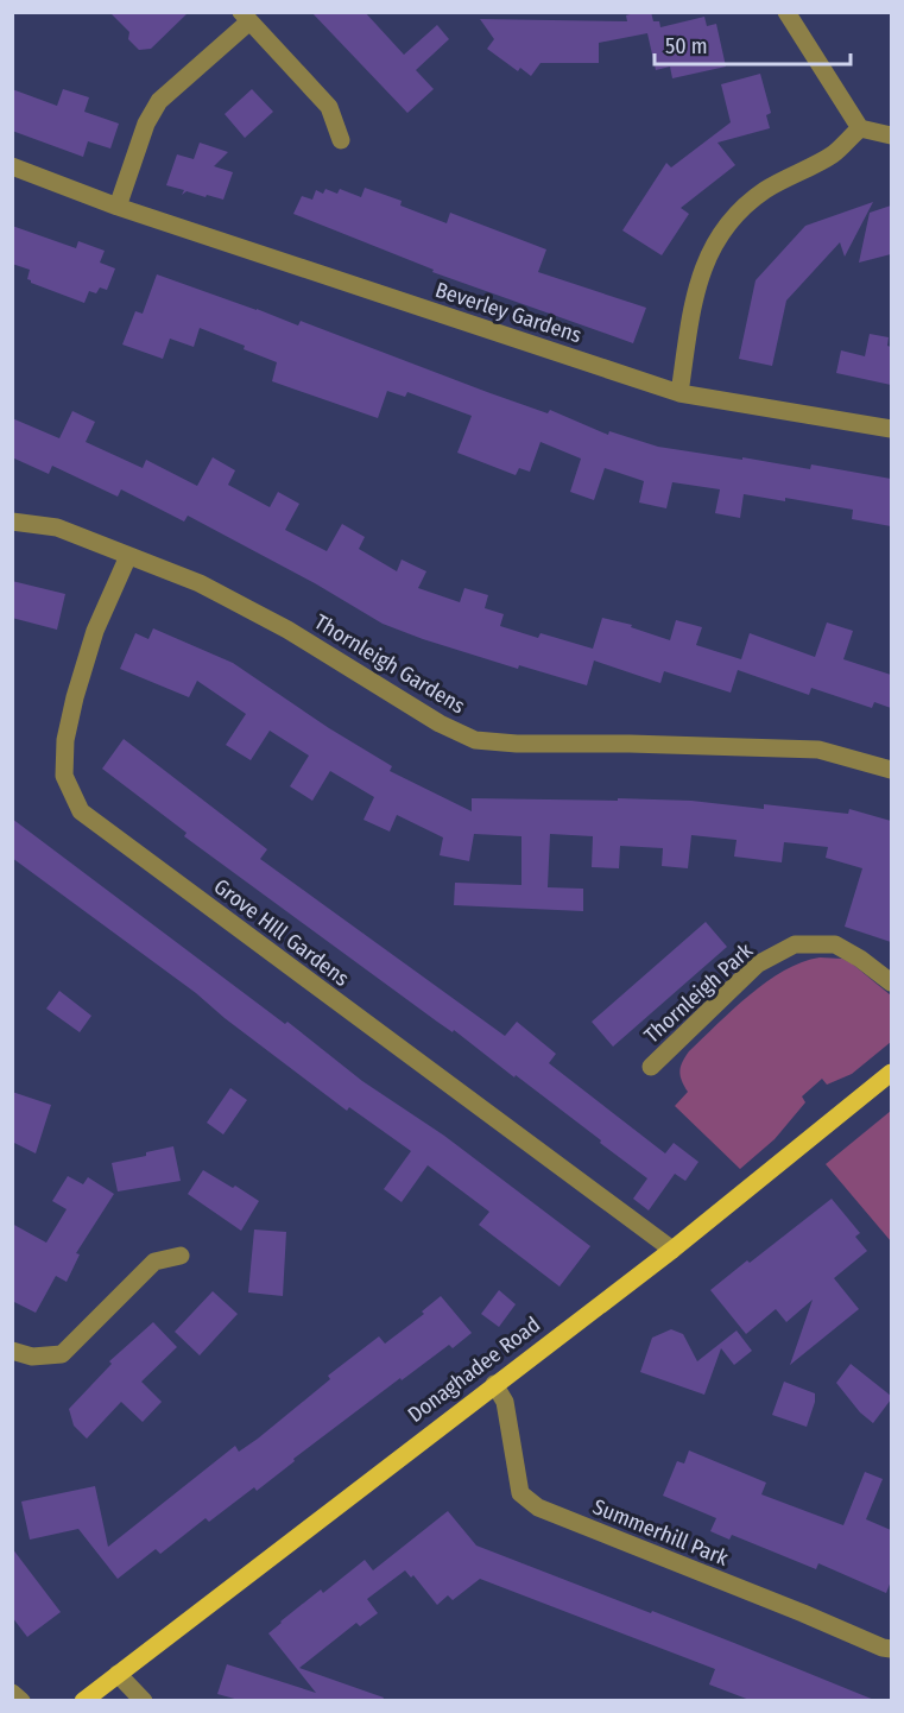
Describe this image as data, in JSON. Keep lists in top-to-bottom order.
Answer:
{
  "streets": {
    "main road": ["Donaghadee Road"],
    "street": [
      "Beverley Gardens",
      "Thornleigh Gardens",
      "Grove HIll Gardens",
      "Thornleigh Park",
      "Summerhill Park"
    ]
  },
  "crossings": [
    ["Thornleigh Gardens", "Grove HIll Gardens"],
    ["Grove HIll Gardens", "Donaghadee Road"],
    ["Donaghadee Road", "Summerhill Park"]
  ],
  "scale_bar": "50 m"
}
